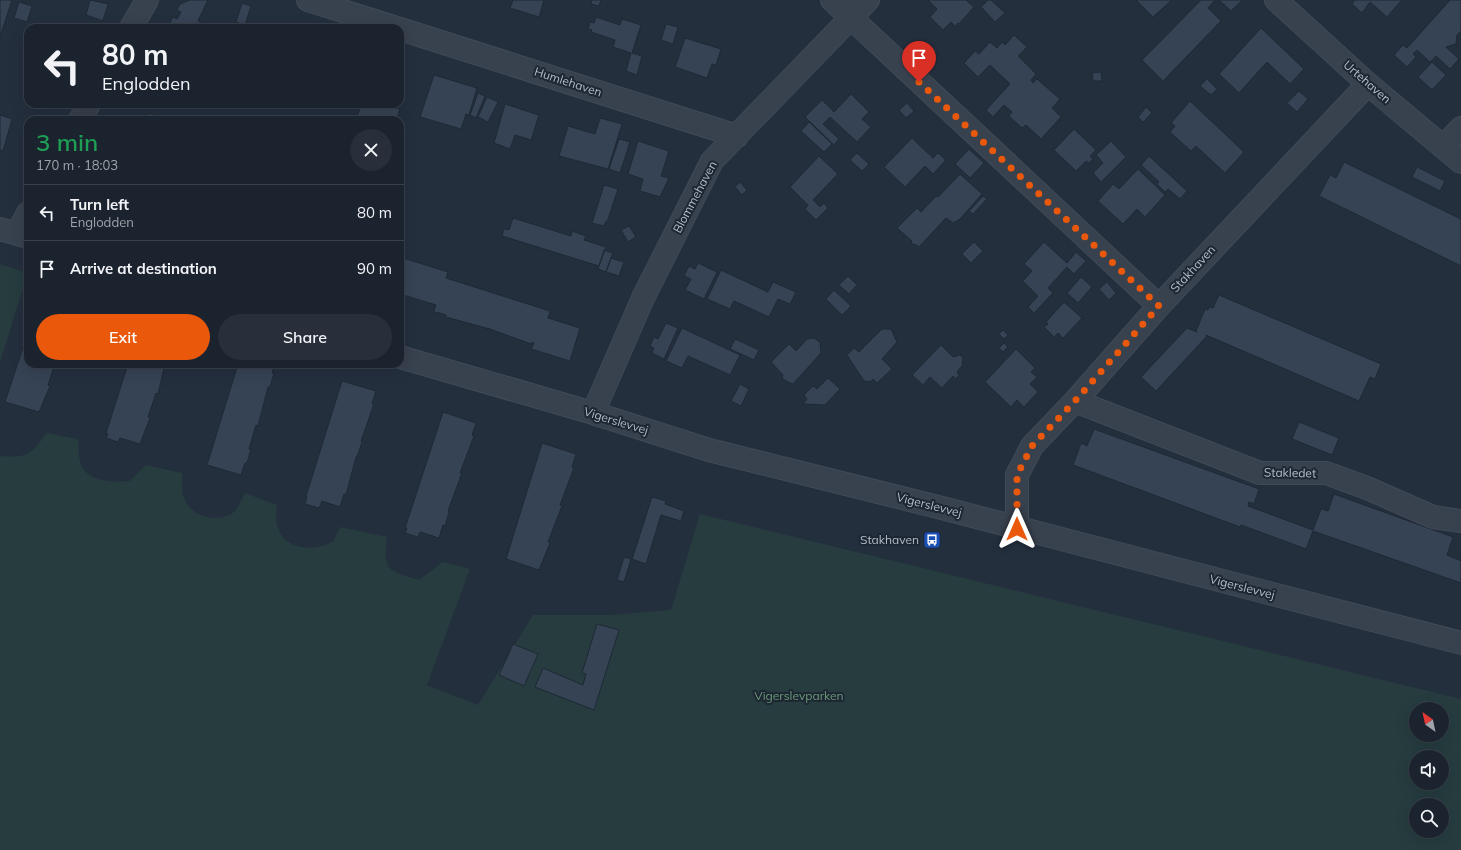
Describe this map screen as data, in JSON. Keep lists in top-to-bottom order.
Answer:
{
  "streets": {
    "street": [
      "Humlehaven",
      "Urtehaven",
      "Blommehaven",
      "Stakhaven",
      "Vigerslevvej",
      "Stakledet"
    ]
  },
  "crossings": [
    ["Humlehaven", "Blommehaven"],
    ["Urtehaven", "Stakhaven"],
    ["Blommehaven", "Vigerslevvej"],
    ["Stakhaven", "Vigerslevvej"],
    ["Stakhaven", "Stakledet"]
  ],
  "parks": ["Vigerslevparken"],
  "places": {
    "bus stop": ["Stakhaven"]
  },
  "north": "top left",
  "page": {
    "turn": ["80 m", "Englodden"],
    "heading": ["3 min", "170 m · 18:03"],
    "list": [
      {
        "name": "Turn left",
        "note": "Englodden",
        "value": "80 m"
      },
      {
        "name": "Arrive at destination",
        "value": "90 m"
      }
    ],
    "buttons": ["Exit", "Share"]
  }
}
